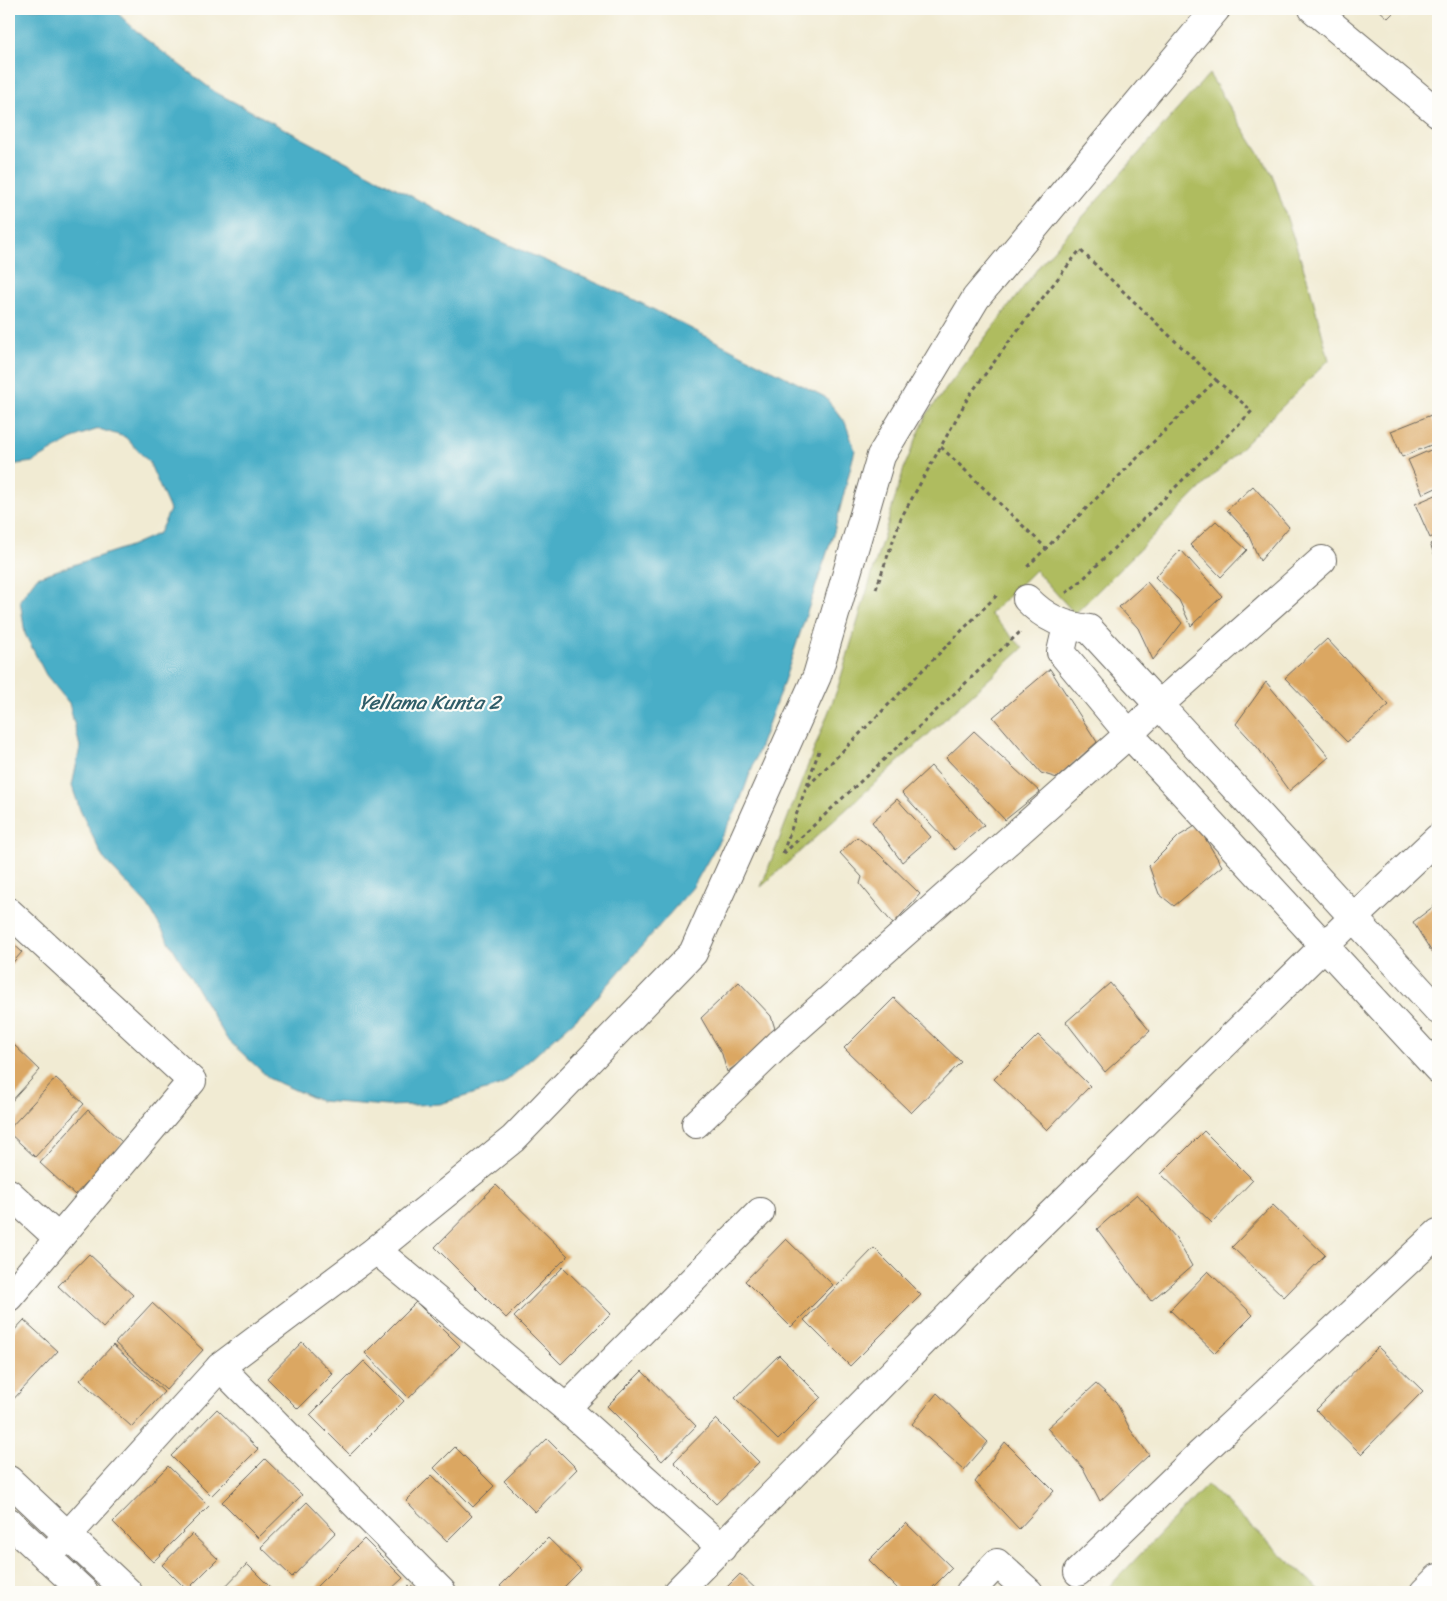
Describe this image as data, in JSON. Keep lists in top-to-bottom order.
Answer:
{
  "water": ["Yellama Kunta 2"]
}
